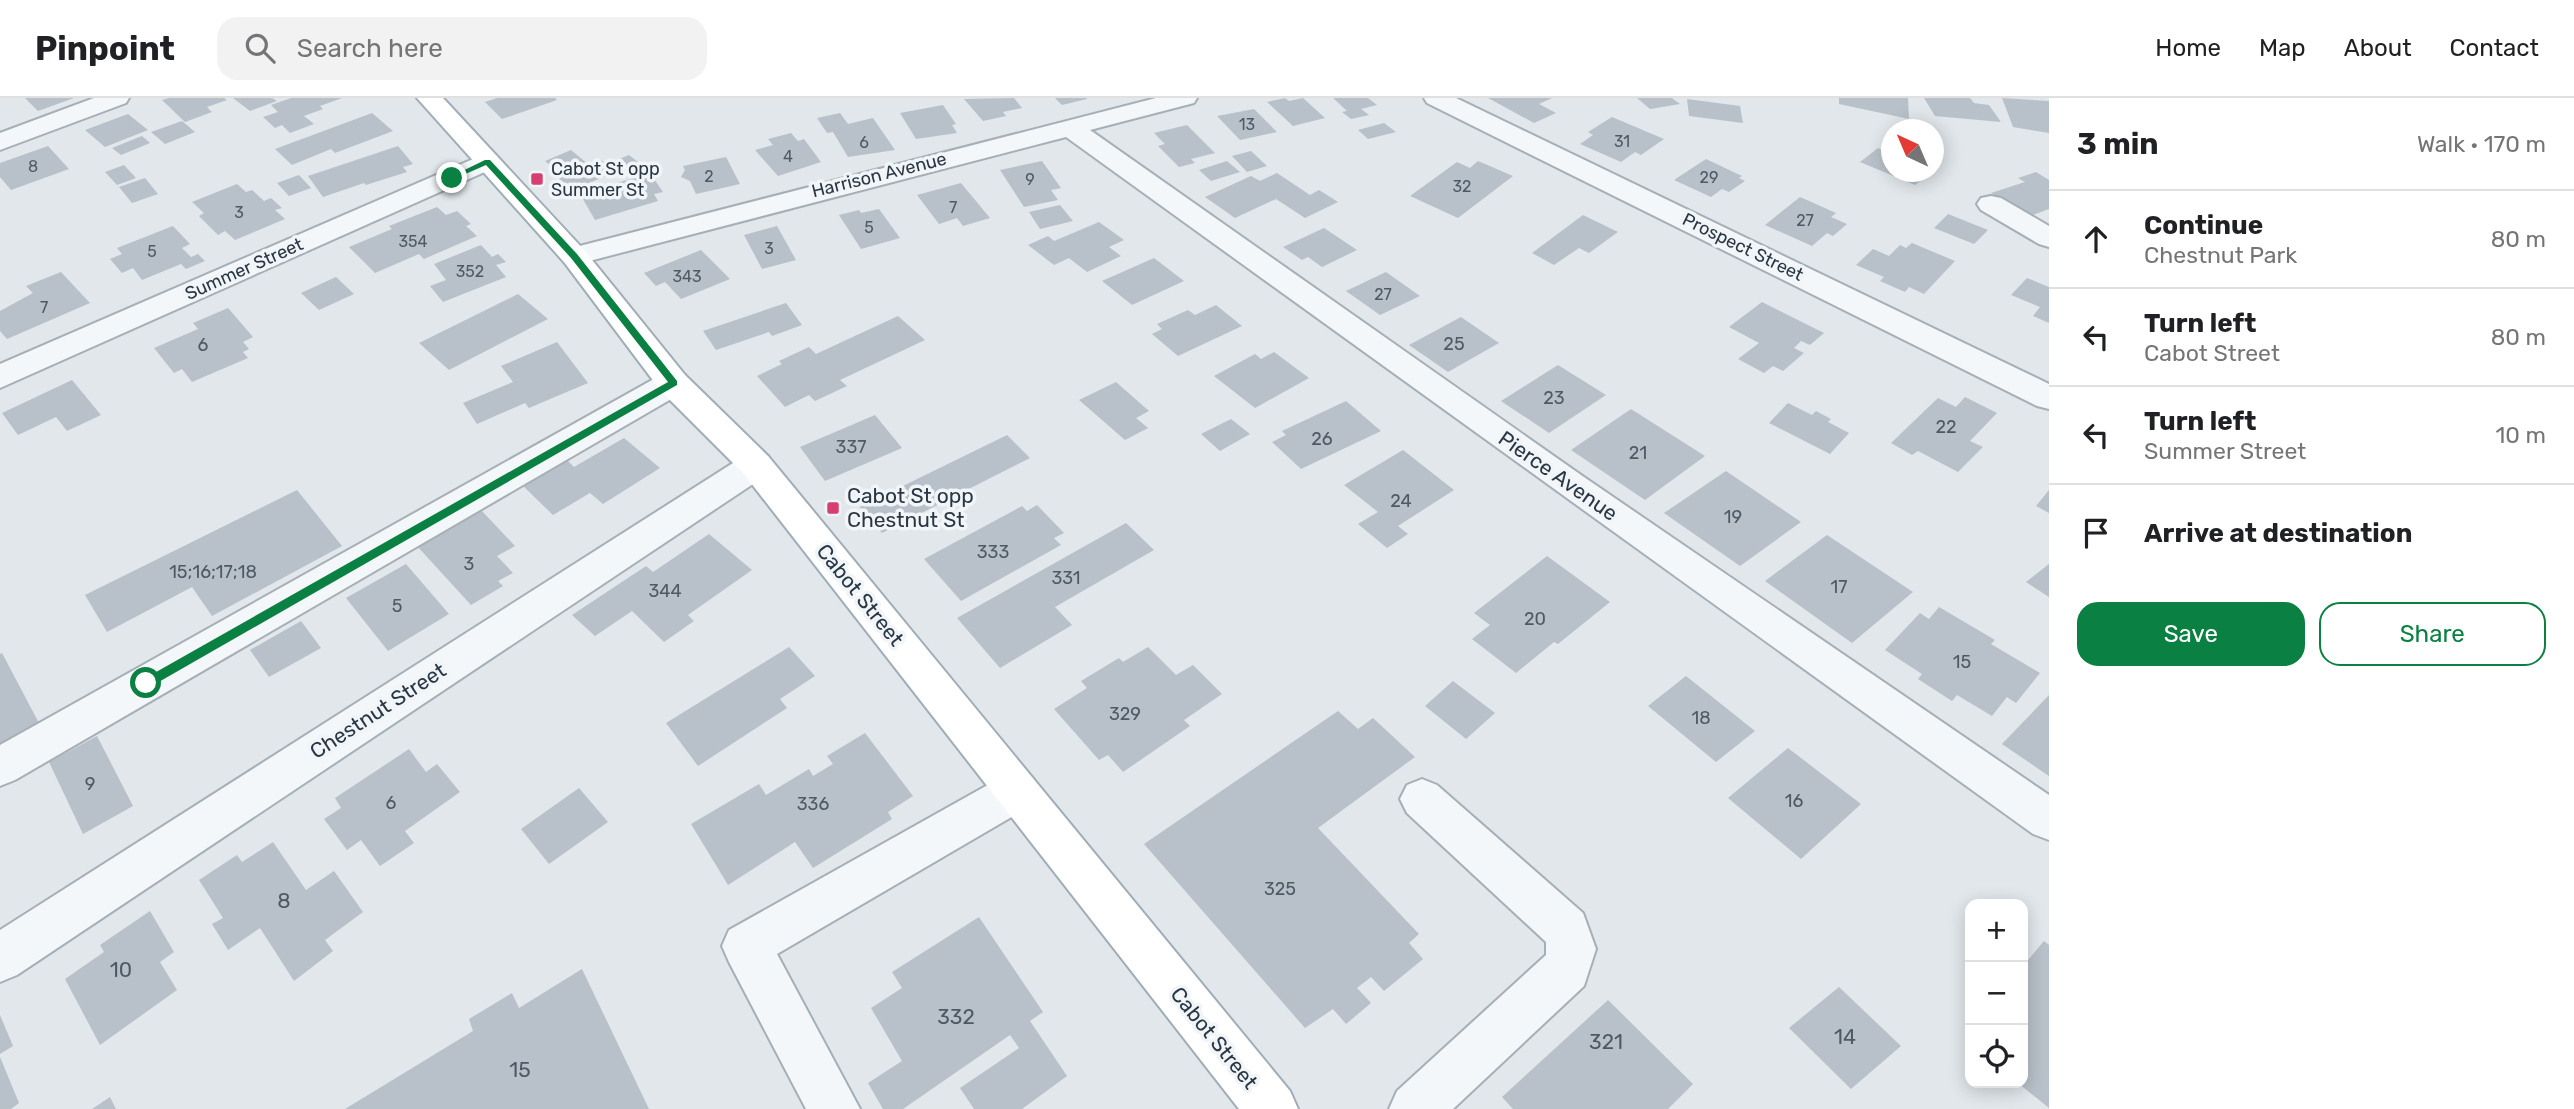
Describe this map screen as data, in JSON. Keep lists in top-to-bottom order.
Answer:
{
  "streets": {
    "main road": ["Cabot Street"],
    "street": [
      "Harrison Avenue",
      "Prospect Street",
      "Summer Street",
      "Pierce Avenue",
      "Chestnut Street"
    ]
  },
  "crossings": [
    ["Harrison Avenue", "Pierce Avenue"],
    ["Harrison Avenue", "Cabot Street"],
    ["Summer Street", "Cabot Street"],
    ["Cabot Street", "Chestnut Street"]
  ],
  "places": {
    "transit": ["Cabot St opp Summer St", "Cabot St opp Chestnut St"]
  },
  "house_numbers": [
    "13",
    "31",
    "6",
    "4",
    "8",
    "2",
    "29",
    "9",
    "32",
    "7",
    "3",
    "27",
    "5",
    "354",
    "3",
    "5",
    "352",
    "343",
    "27",
    "7",
    "25",
    "6",
    "23",
    "22",
    "26",
    "337",
    "21",
    "24",
    "19",
    "333",
    "3",
    "15;16;17;18",
    "331",
    "17",
    "344",
    "5",
    "20",
    "15",
    "329",
    "18",
    "9",
    "16",
    "6",
    "336",
    "325",
    "8",
    "10",
    "332",
    "14",
    "321",
    "15"
  ],
  "north": "top left",
  "page": {
    "header": "Pinpoint",
    "search": "Search here",
    "nav": [
      "Home",
      "Map",
      "About",
      "Contact"
    ],
    "heading": ["3 min", "Walk · 170 m"],
    "list": [
      ["Continue", "Chestnut Park", "80 m"],
      ["Turn left", "Cabot Street", "80 m"],
      ["Turn left", "Summer Street", "10 m"],
      "Arrive at destination"
    ],
    "buttons": ["Save", "Share"],
    "map_buttons": ["+", "−"]
  }
}
